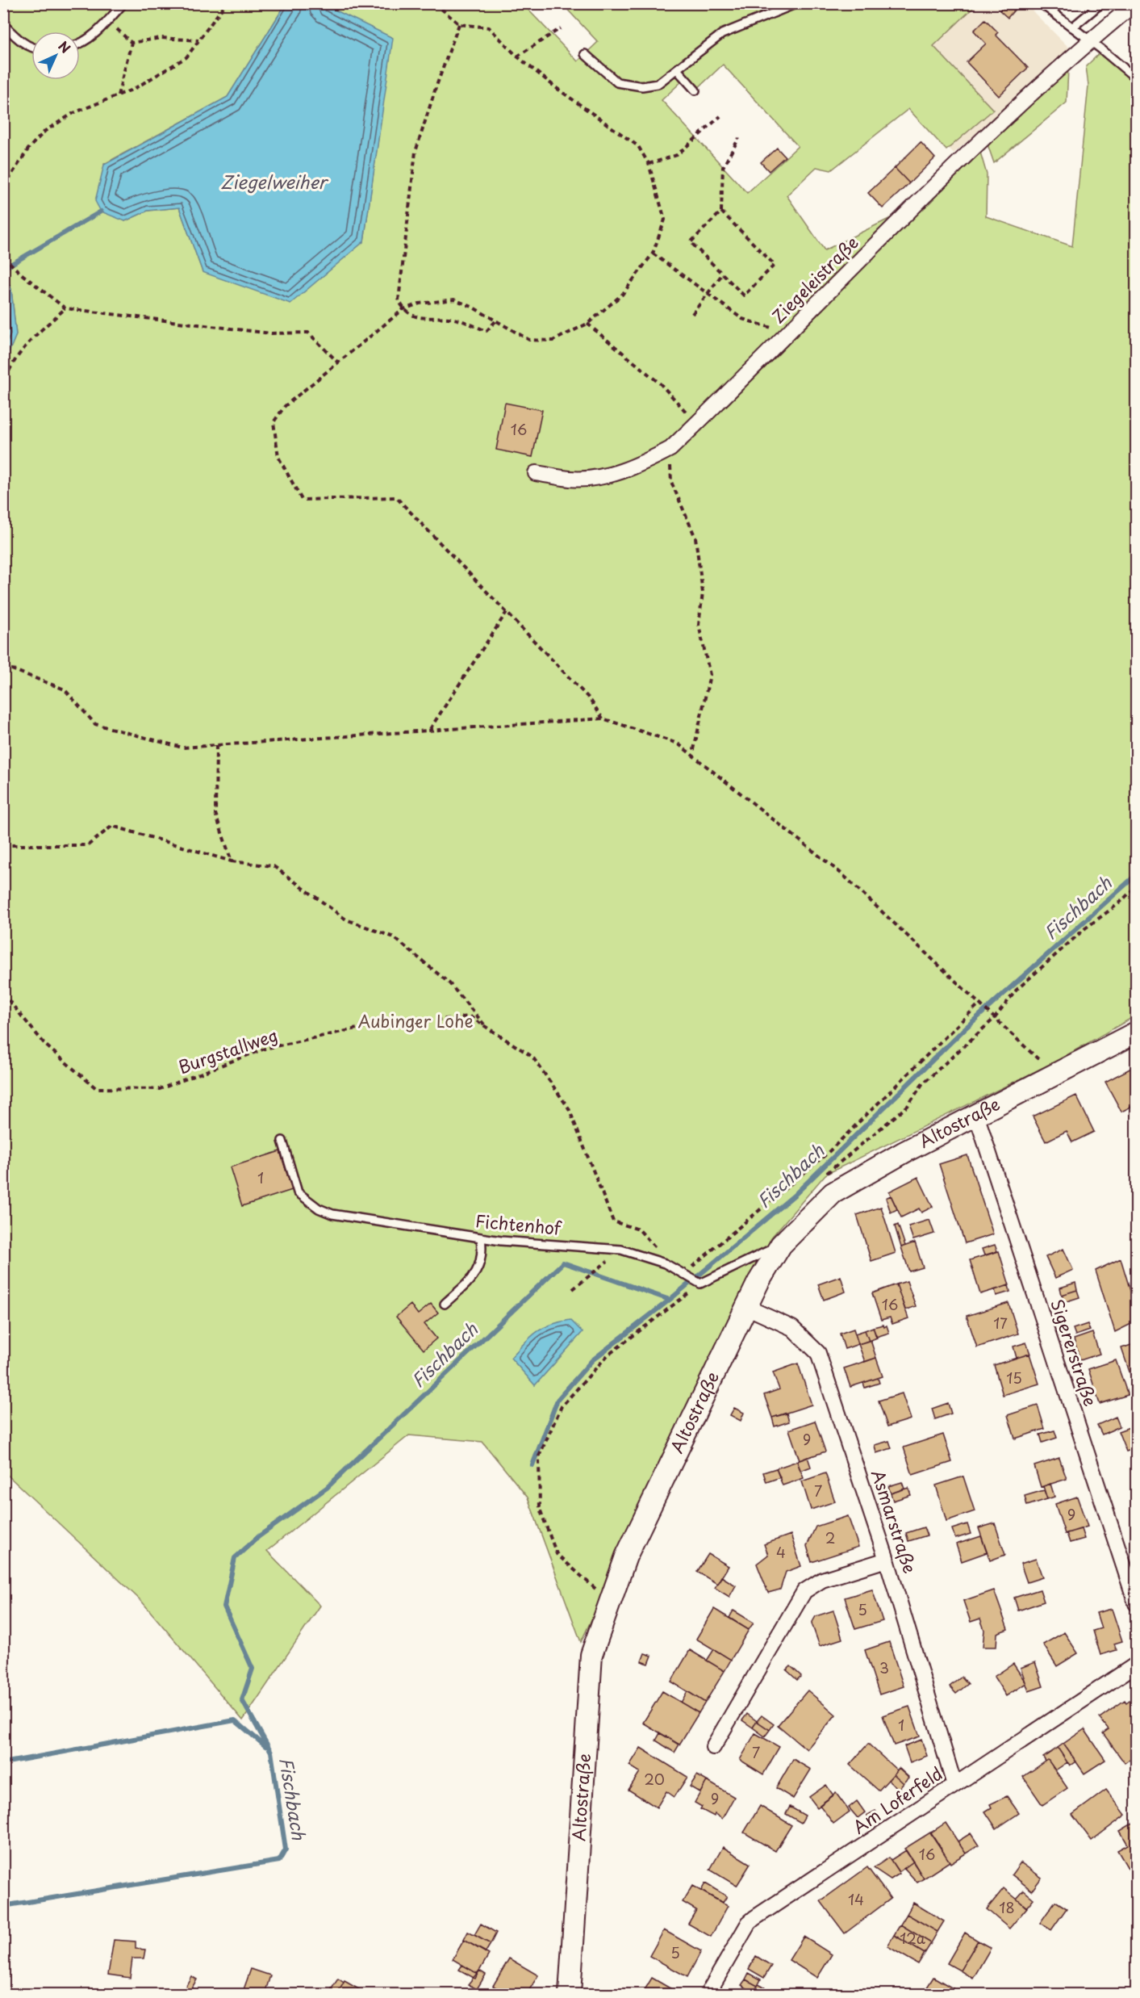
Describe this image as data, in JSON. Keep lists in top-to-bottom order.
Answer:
{
  "streets": {
    "main road": ["Altostraße"],
    "street": [
      "Ziegeleistraße",
      "Sigererstraße",
      "Asmarstraße",
      "Am Loferfeld"
    ],
    "lane": ["Fichtenhof"],
    "path": ["Burgstallweg"]
  },
  "crossings": [
    ["Altostraße", "Sigererstraße"],
    ["Altostraße", "Asmarstraße"],
    ["Asmarstraße", "Am Loferfeld"]
  ],
  "water": ["Ziegelweiher", "Fischbach"],
  "parks": ["Aubinger Lohe"],
  "house_numbers": [
    "16",
    "1",
    "16",
    "17",
    "15",
    "9",
    "7",
    "9",
    "2",
    "4",
    "5",
    "3",
    "1",
    "7",
    "20",
    "9",
    "16",
    "14",
    "18",
    "12a",
    "5"
  ],
  "north": "top right"
}
